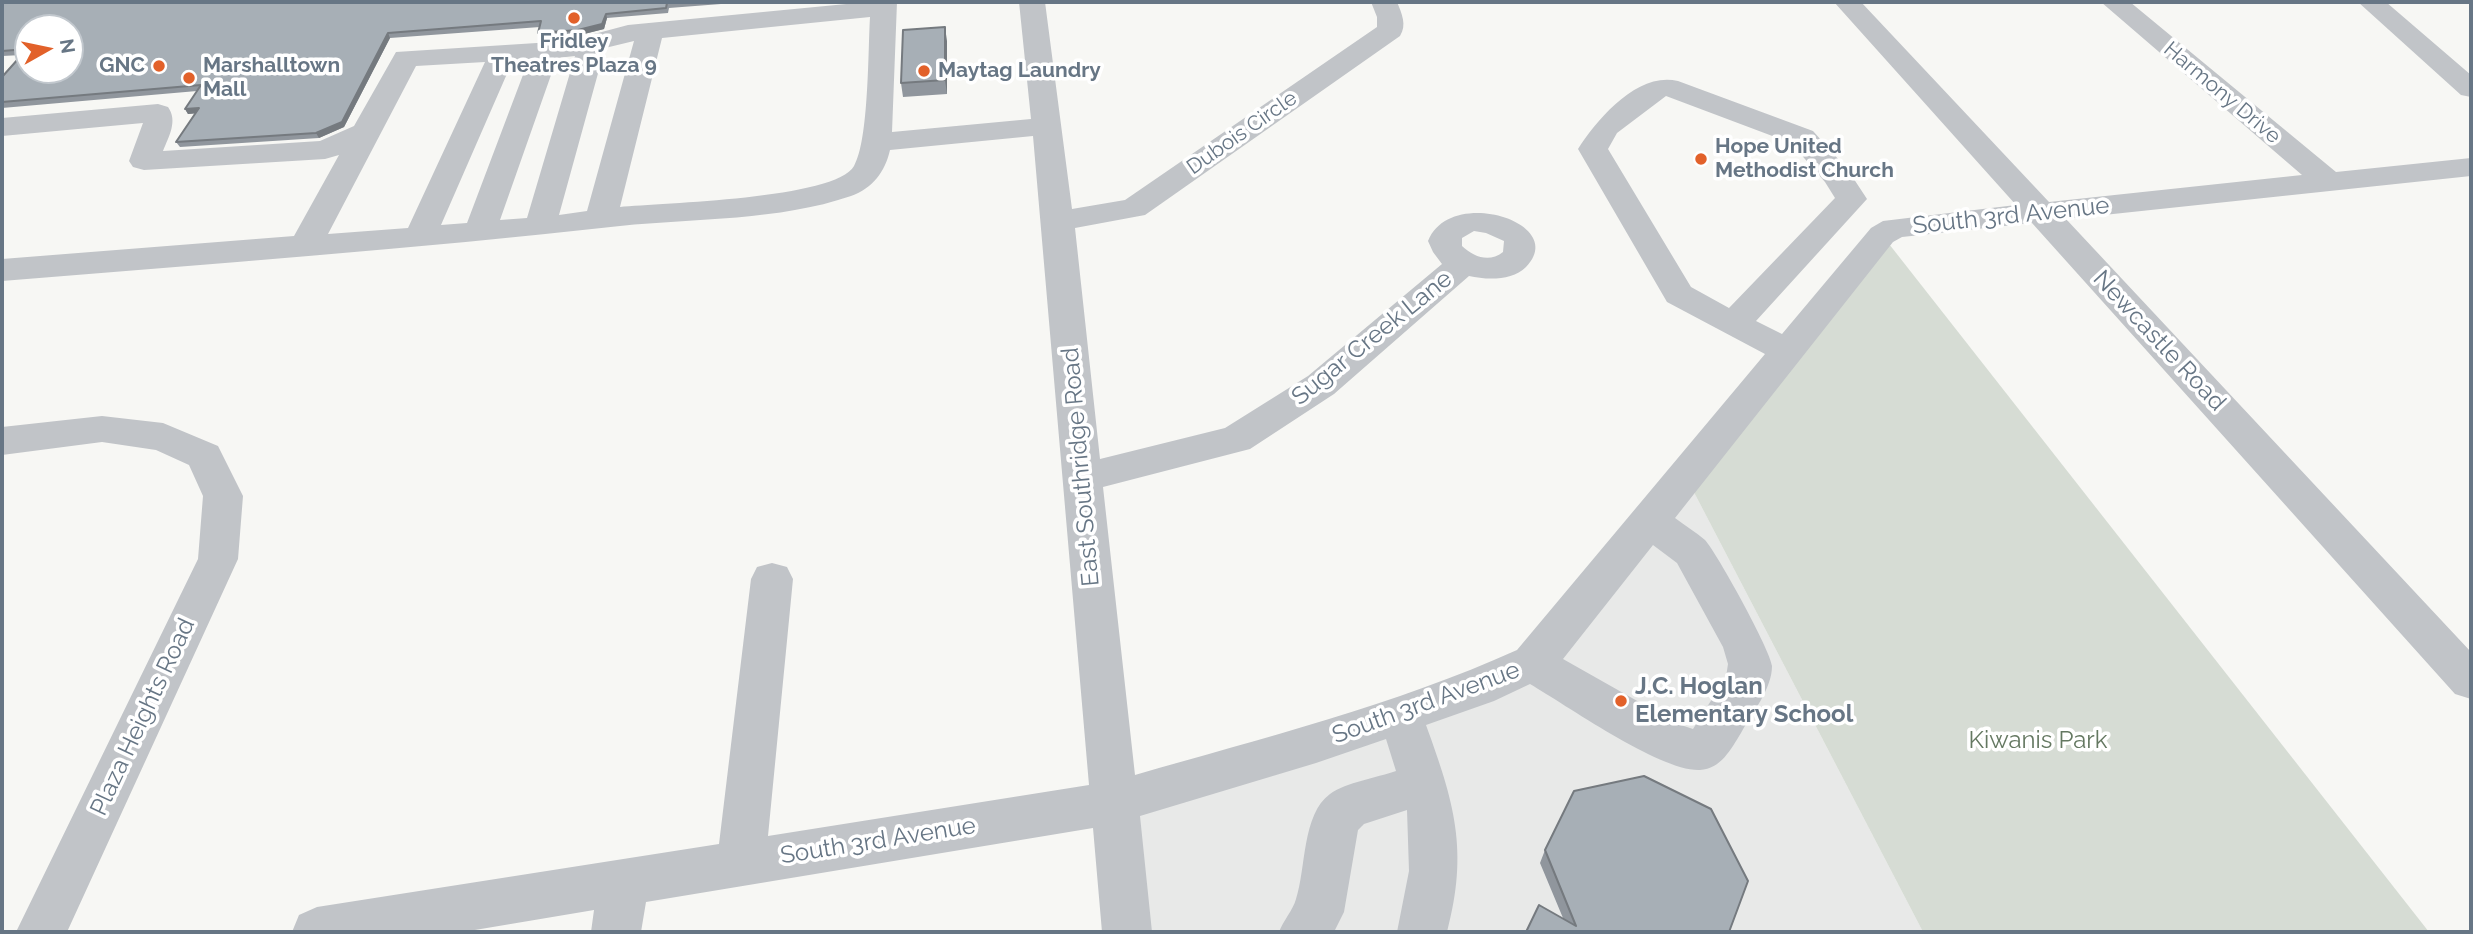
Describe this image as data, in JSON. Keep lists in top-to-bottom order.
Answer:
{
  "streets": {
    "street": [
      "Harmony Drive",
      "Dubois Circle",
      "South 3rd Avenue",
      "Sugar Creek Lane",
      "Newcastle Road",
      "East Southridge Road",
      "Plaza Heights Road"
    ]
  },
  "crossings": [
    ["Harmony Drive", "South 3rd Avenue"],
    ["Dubois Circle", "East Southridge Road"],
    ["South 3rd Avenue", "Newcastle Road"],
    ["South 3rd Avenue", "East Southridge Road"],
    ["Sugar Creek Lane", "East Southridge Road"]
  ],
  "parks": ["Kiwanis Park"],
  "places": [
    "Fridley Theatres Plaza 9",
    "GNC",
    "Maytag Laundry",
    "Marshalltown Mall",
    "Hope United Methodist Church",
    "J.C. Hoglan Elementary School"
  ],
  "north": "right"
}
